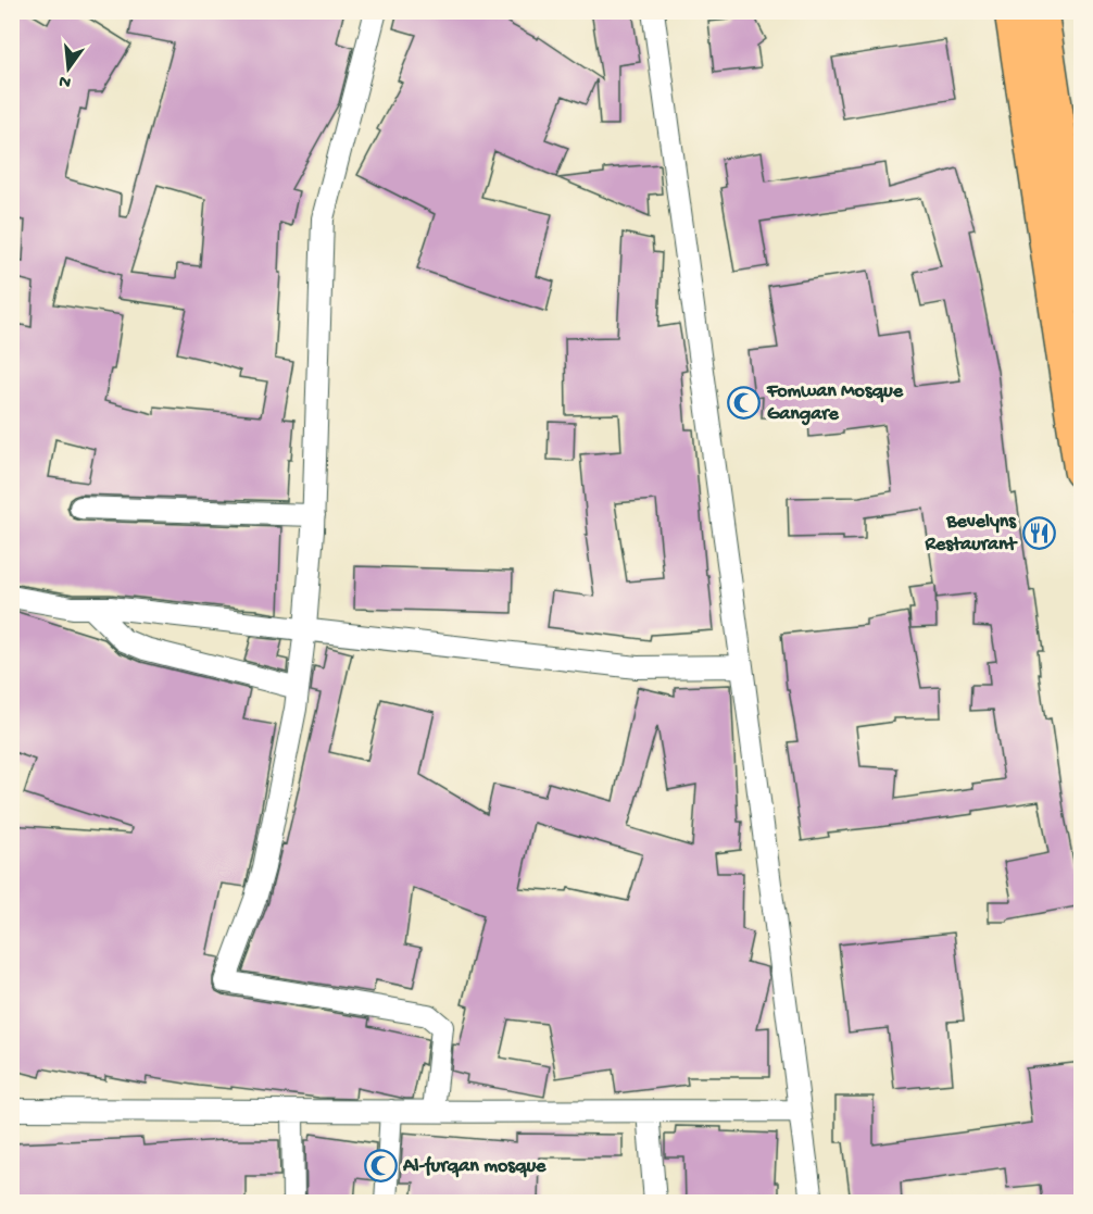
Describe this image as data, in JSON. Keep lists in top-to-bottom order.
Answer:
{
  "places": {
    "mosque": ["Fomwan Mosque Gangare", "Al-furqan mosque"],
    "restaurant": ["Bevelyns Restaurant"]
  },
  "north": "bottom"
}
